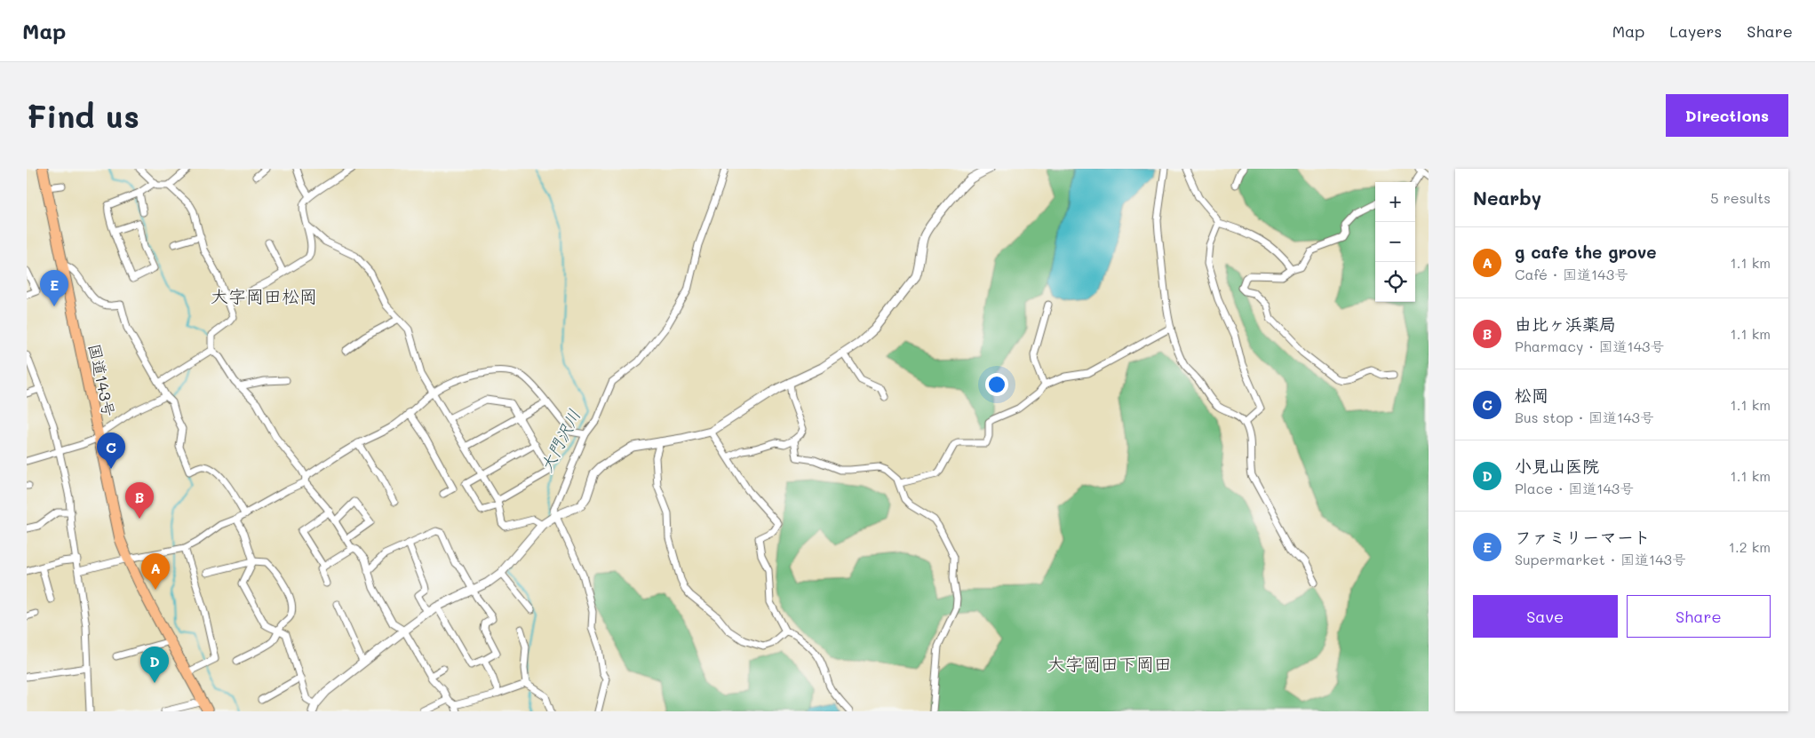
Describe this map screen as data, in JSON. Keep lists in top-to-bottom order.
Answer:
{
  "streets": {
    "highway": ["国道143号"]
  },
  "districts": ["大字岡田松岡", "大字岡田下岡田"],
  "water": ["大門沢川"],
  "page": {
    "header": "Map",
    "nav": ["Map", "Layers", "Share"],
    "buttons": [
      "Directions",
      ["Save", "Share"]
    ],
    "title": "Find us",
    "heading": ["Nearby", "5 results"],
    "map_buttons": ["+", "−"],
    "list": [
      {
        "mark": "A",
        "name": "g cafe the grove",
        "note": "Café · 国道143号",
        "value": "1.1 km"
      },
      {
        "mark": "B",
        "name": "由比ヶ浜薬局",
        "note": "Pharmacy · 国道143号",
        "value": "1.1 km"
      },
      {
        "mark": "C",
        "name": "松岡",
        "note": "Bus stop · 国道143号",
        "value": "1.1 km"
      },
      {
        "mark": "D",
        "name": "小見山医院",
        "note": "Place · 国道143号",
        "value": "1.1 km"
      },
      {
        "mark": "E",
        "name": "ファミリーマート",
        "note": "Supermarket · 国道143号",
        "value": "1.2 km"
      }
    ],
    "pins": [
      "E",
      "C",
      "B",
      "A",
      "D"
    ]
  }
}
